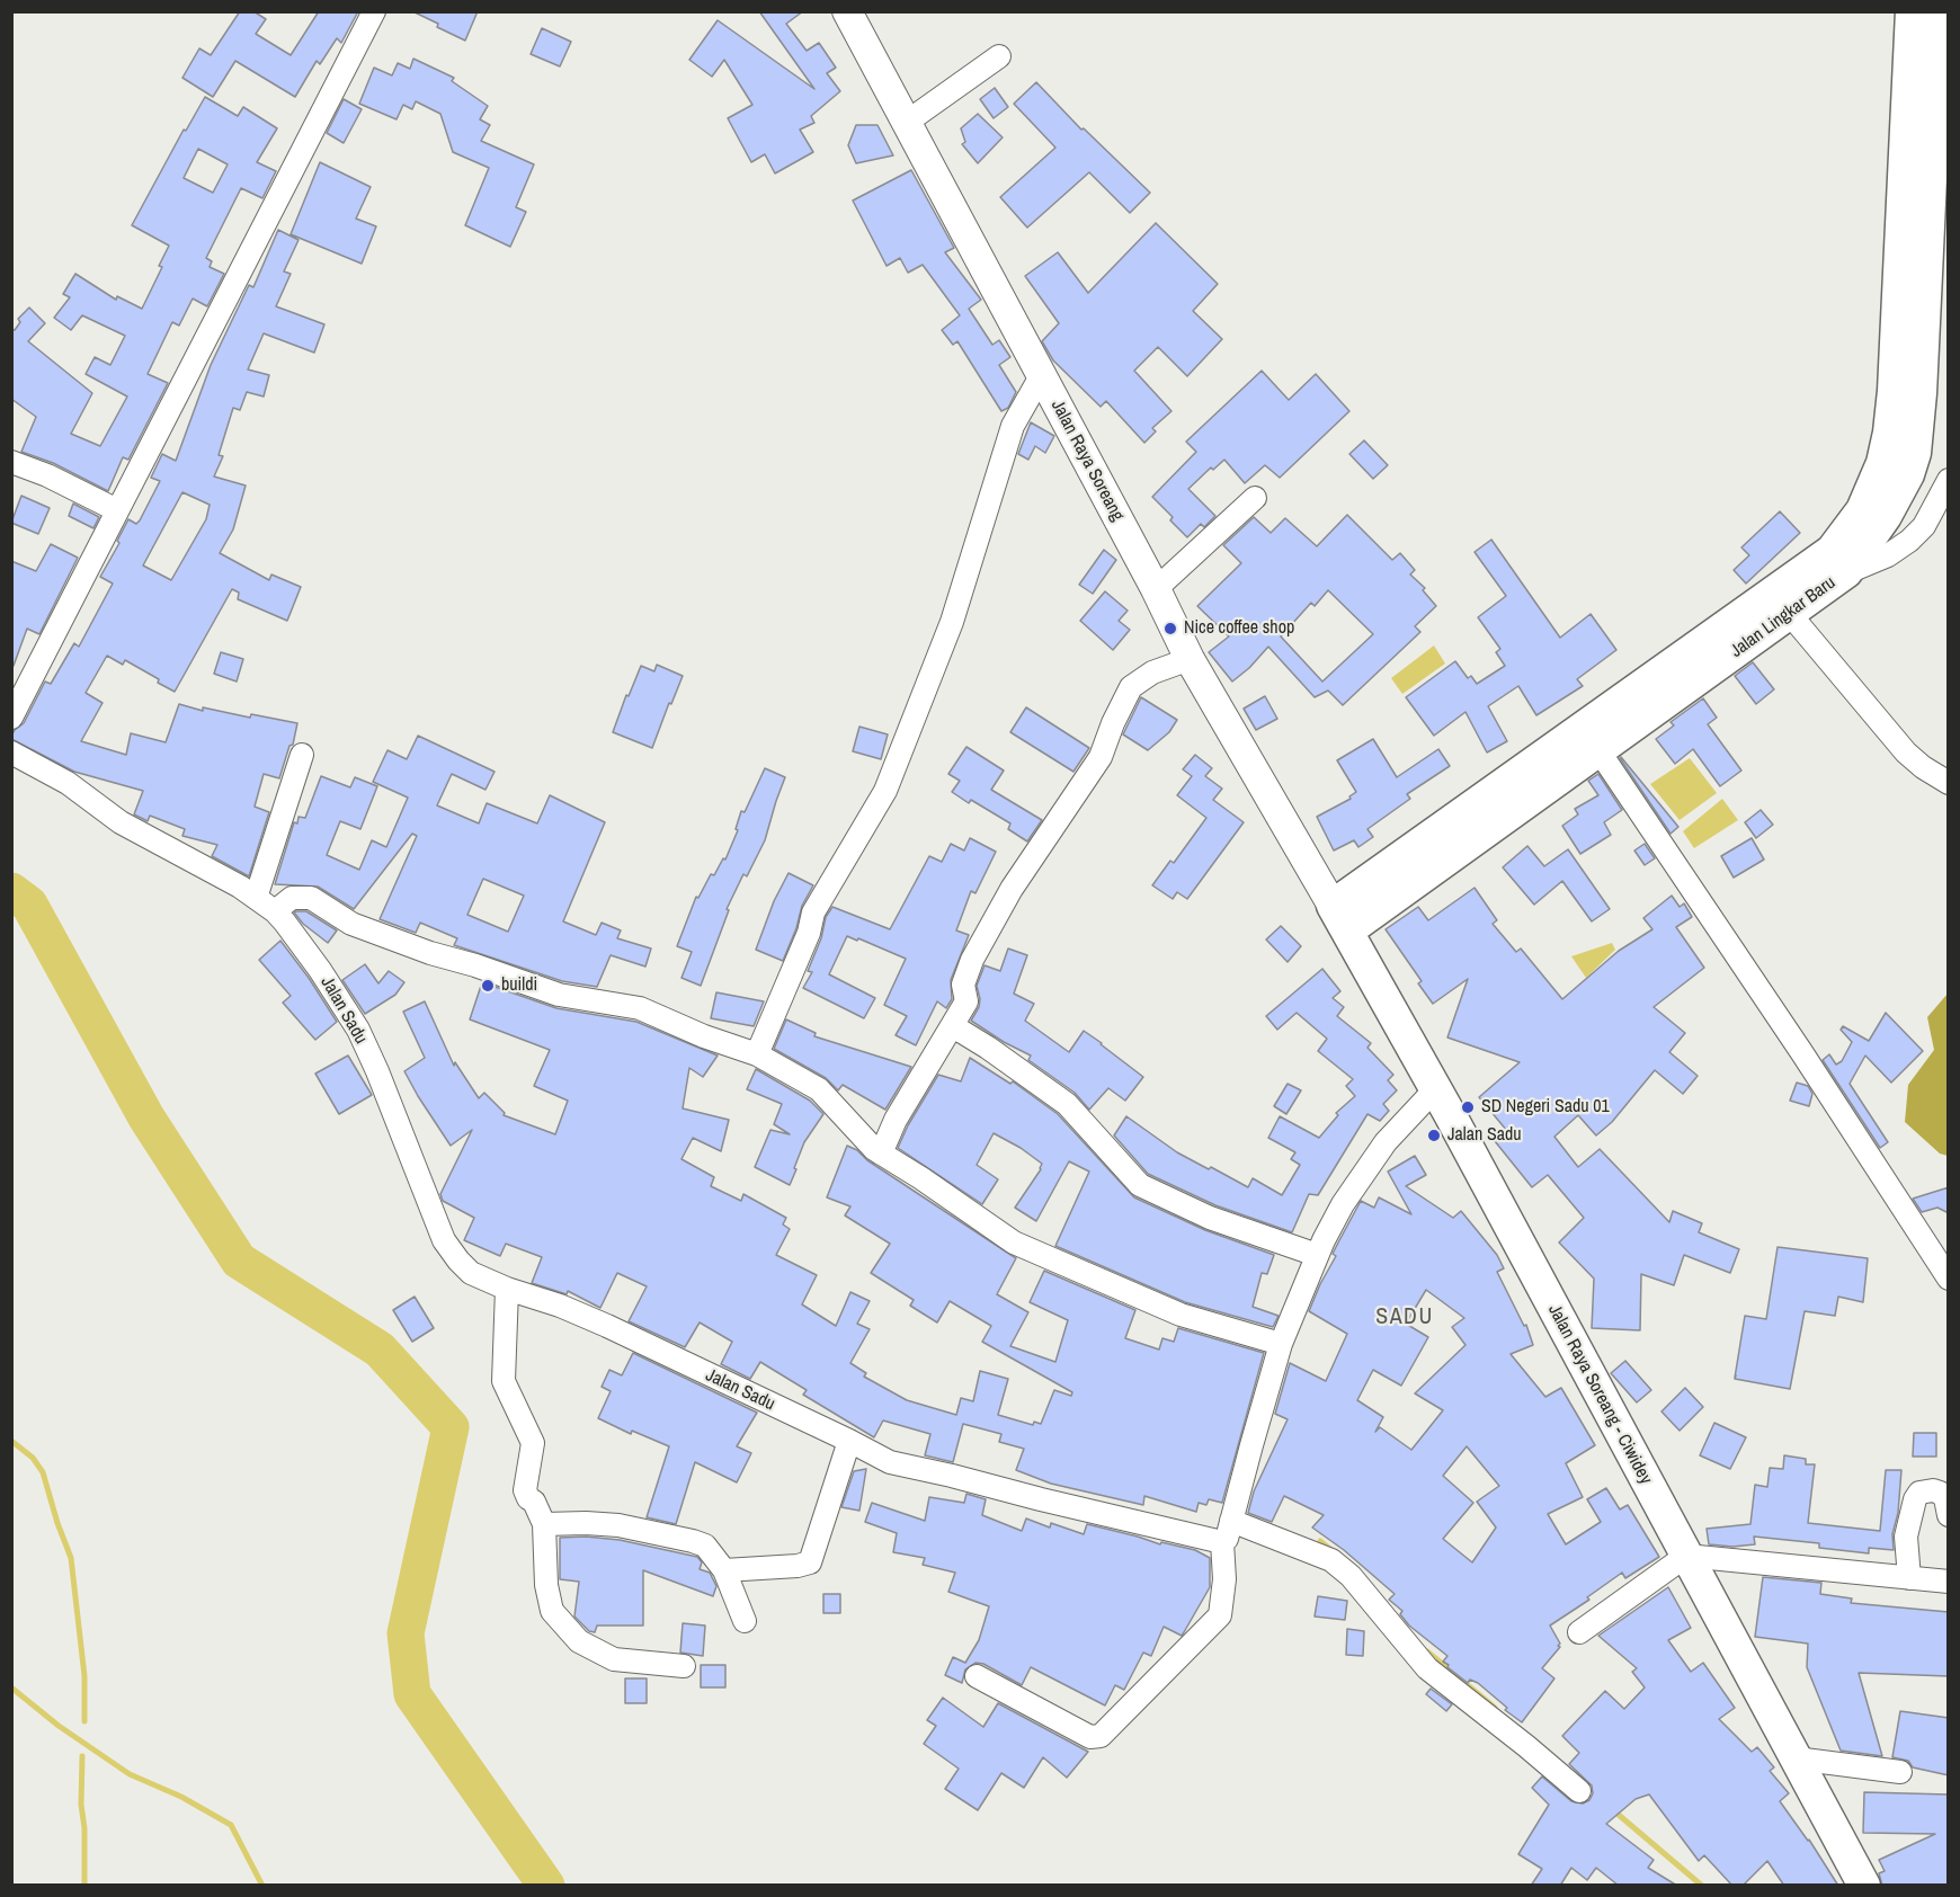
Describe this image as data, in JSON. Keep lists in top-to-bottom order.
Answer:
{
  "streets": {
    "highway": ["Jalan Lingkar Baru", "Jalan Raya Soreang - Ciwidey"],
    "main road": ["Jalan Raya Soreang"],
    "street": ["Jalan Sadu"]
  },
  "crossings": [
    ["Jalan Raya Soreang", "Jalan Lingkar Baru"],
    ["Jalan Raya Soreang", "Jalan Raya Soreang - Ciwidey"],
    ["Jalan Lingkar Baru", "Jalan Raya Soreang - Ciwidey"]
  ],
  "districts": ["SADU"],
  "places": [
    "Nice coffee shop",
    "buildi",
    "SD Negeri Sadu 01",
    "Jalan Sadu"
  ]
}
